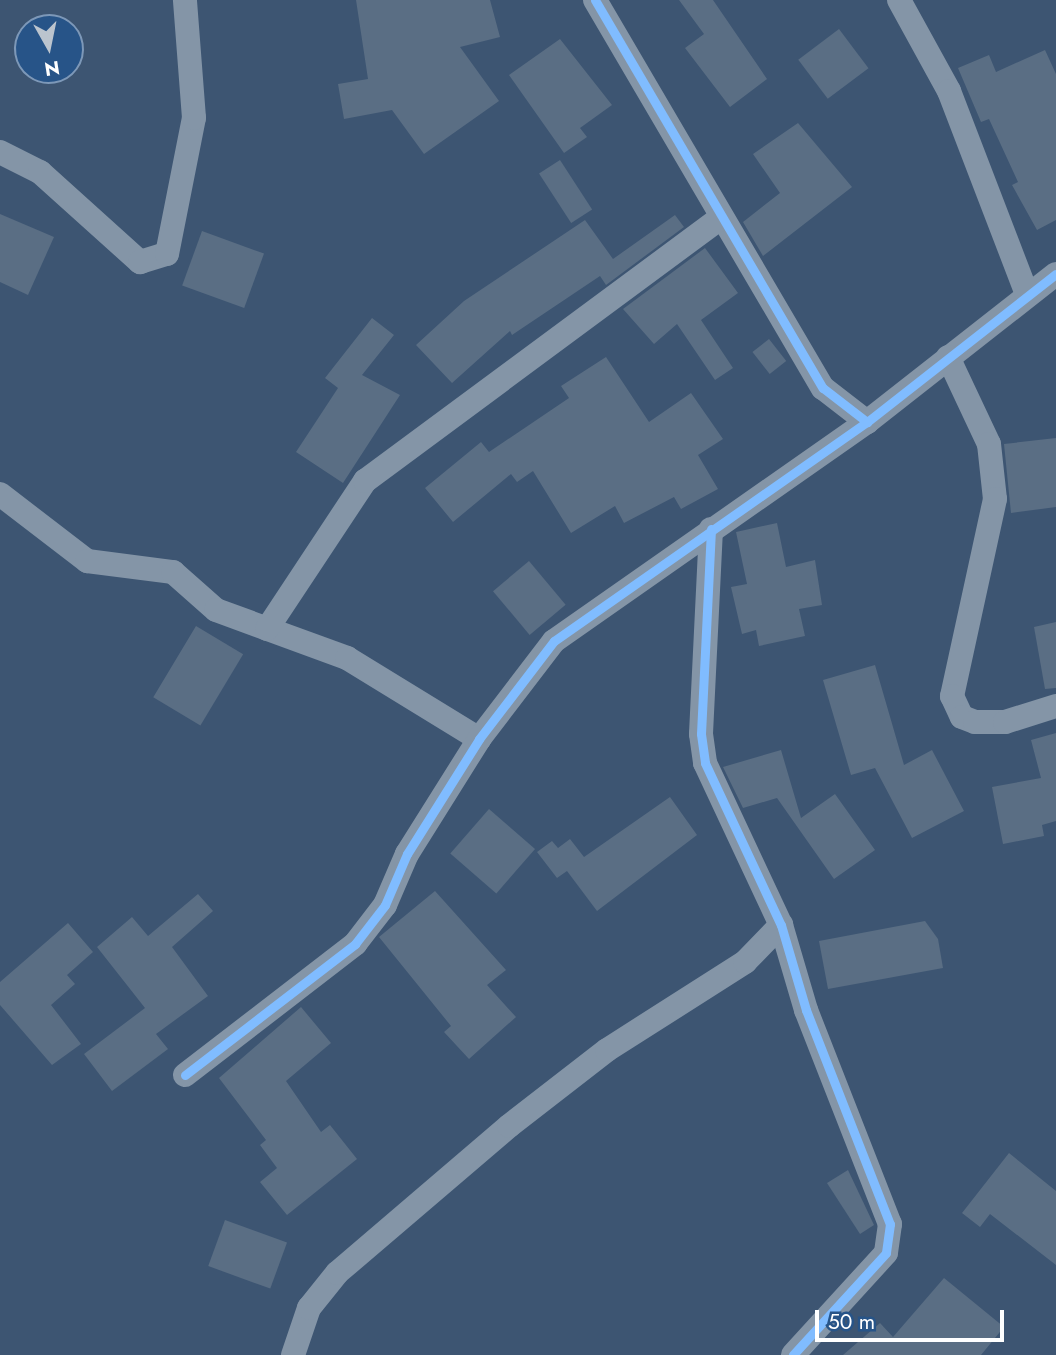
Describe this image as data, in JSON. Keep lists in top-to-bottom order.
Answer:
{
  "scale_bar": "50 m",
  "north": "bottom"
}
